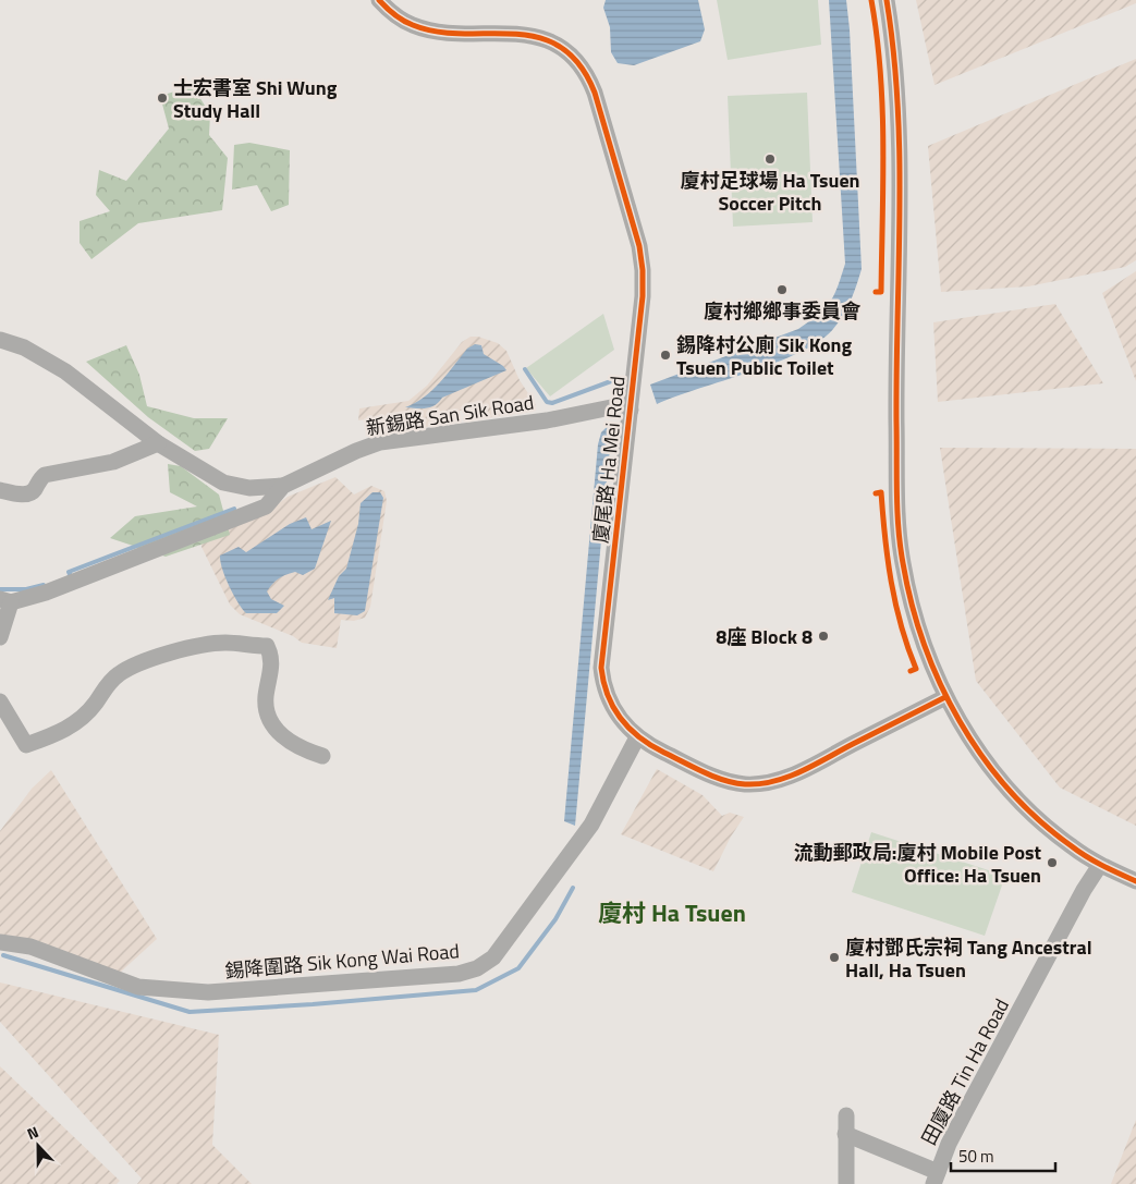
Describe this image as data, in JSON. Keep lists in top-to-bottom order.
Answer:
{
  "streets": {
    "street": [
      "新錫路 San Sik Road",
      "廈尾路 Ha Mei Road",
      "錫降圍路 Sik Kong Wai Road",
      "田廈路 Tin Ha Road"
    ]
  },
  "crossings": [
    ["新錫路 San Sik Road", "廈尾路 Ha Mei Road"],
    ["廈尾路 Ha Mei Road", "錫降圍路 Sik Kong Wai Road"]
  ],
  "districts": ["廈村 Ha Tsuen"],
  "places": [
    "士宏書室 Shi Wung Study Hall",
    "廈村足球場 Ha Tsuen Soccer Pitch",
    "廈村鄉鄉事委員會",
    "錫降村公廁 Sik Kong Tsuen Public Toilet",
    "8座 Block 8",
    "流動郵政局:廈村 Mobile Post Office: Ha Tsuen",
    "廈村鄧氏宗祠 Tang Ancestral Hall, Ha Tsuen"
  ],
  "scale_bar": "50 m",
  "north": "top"
}
